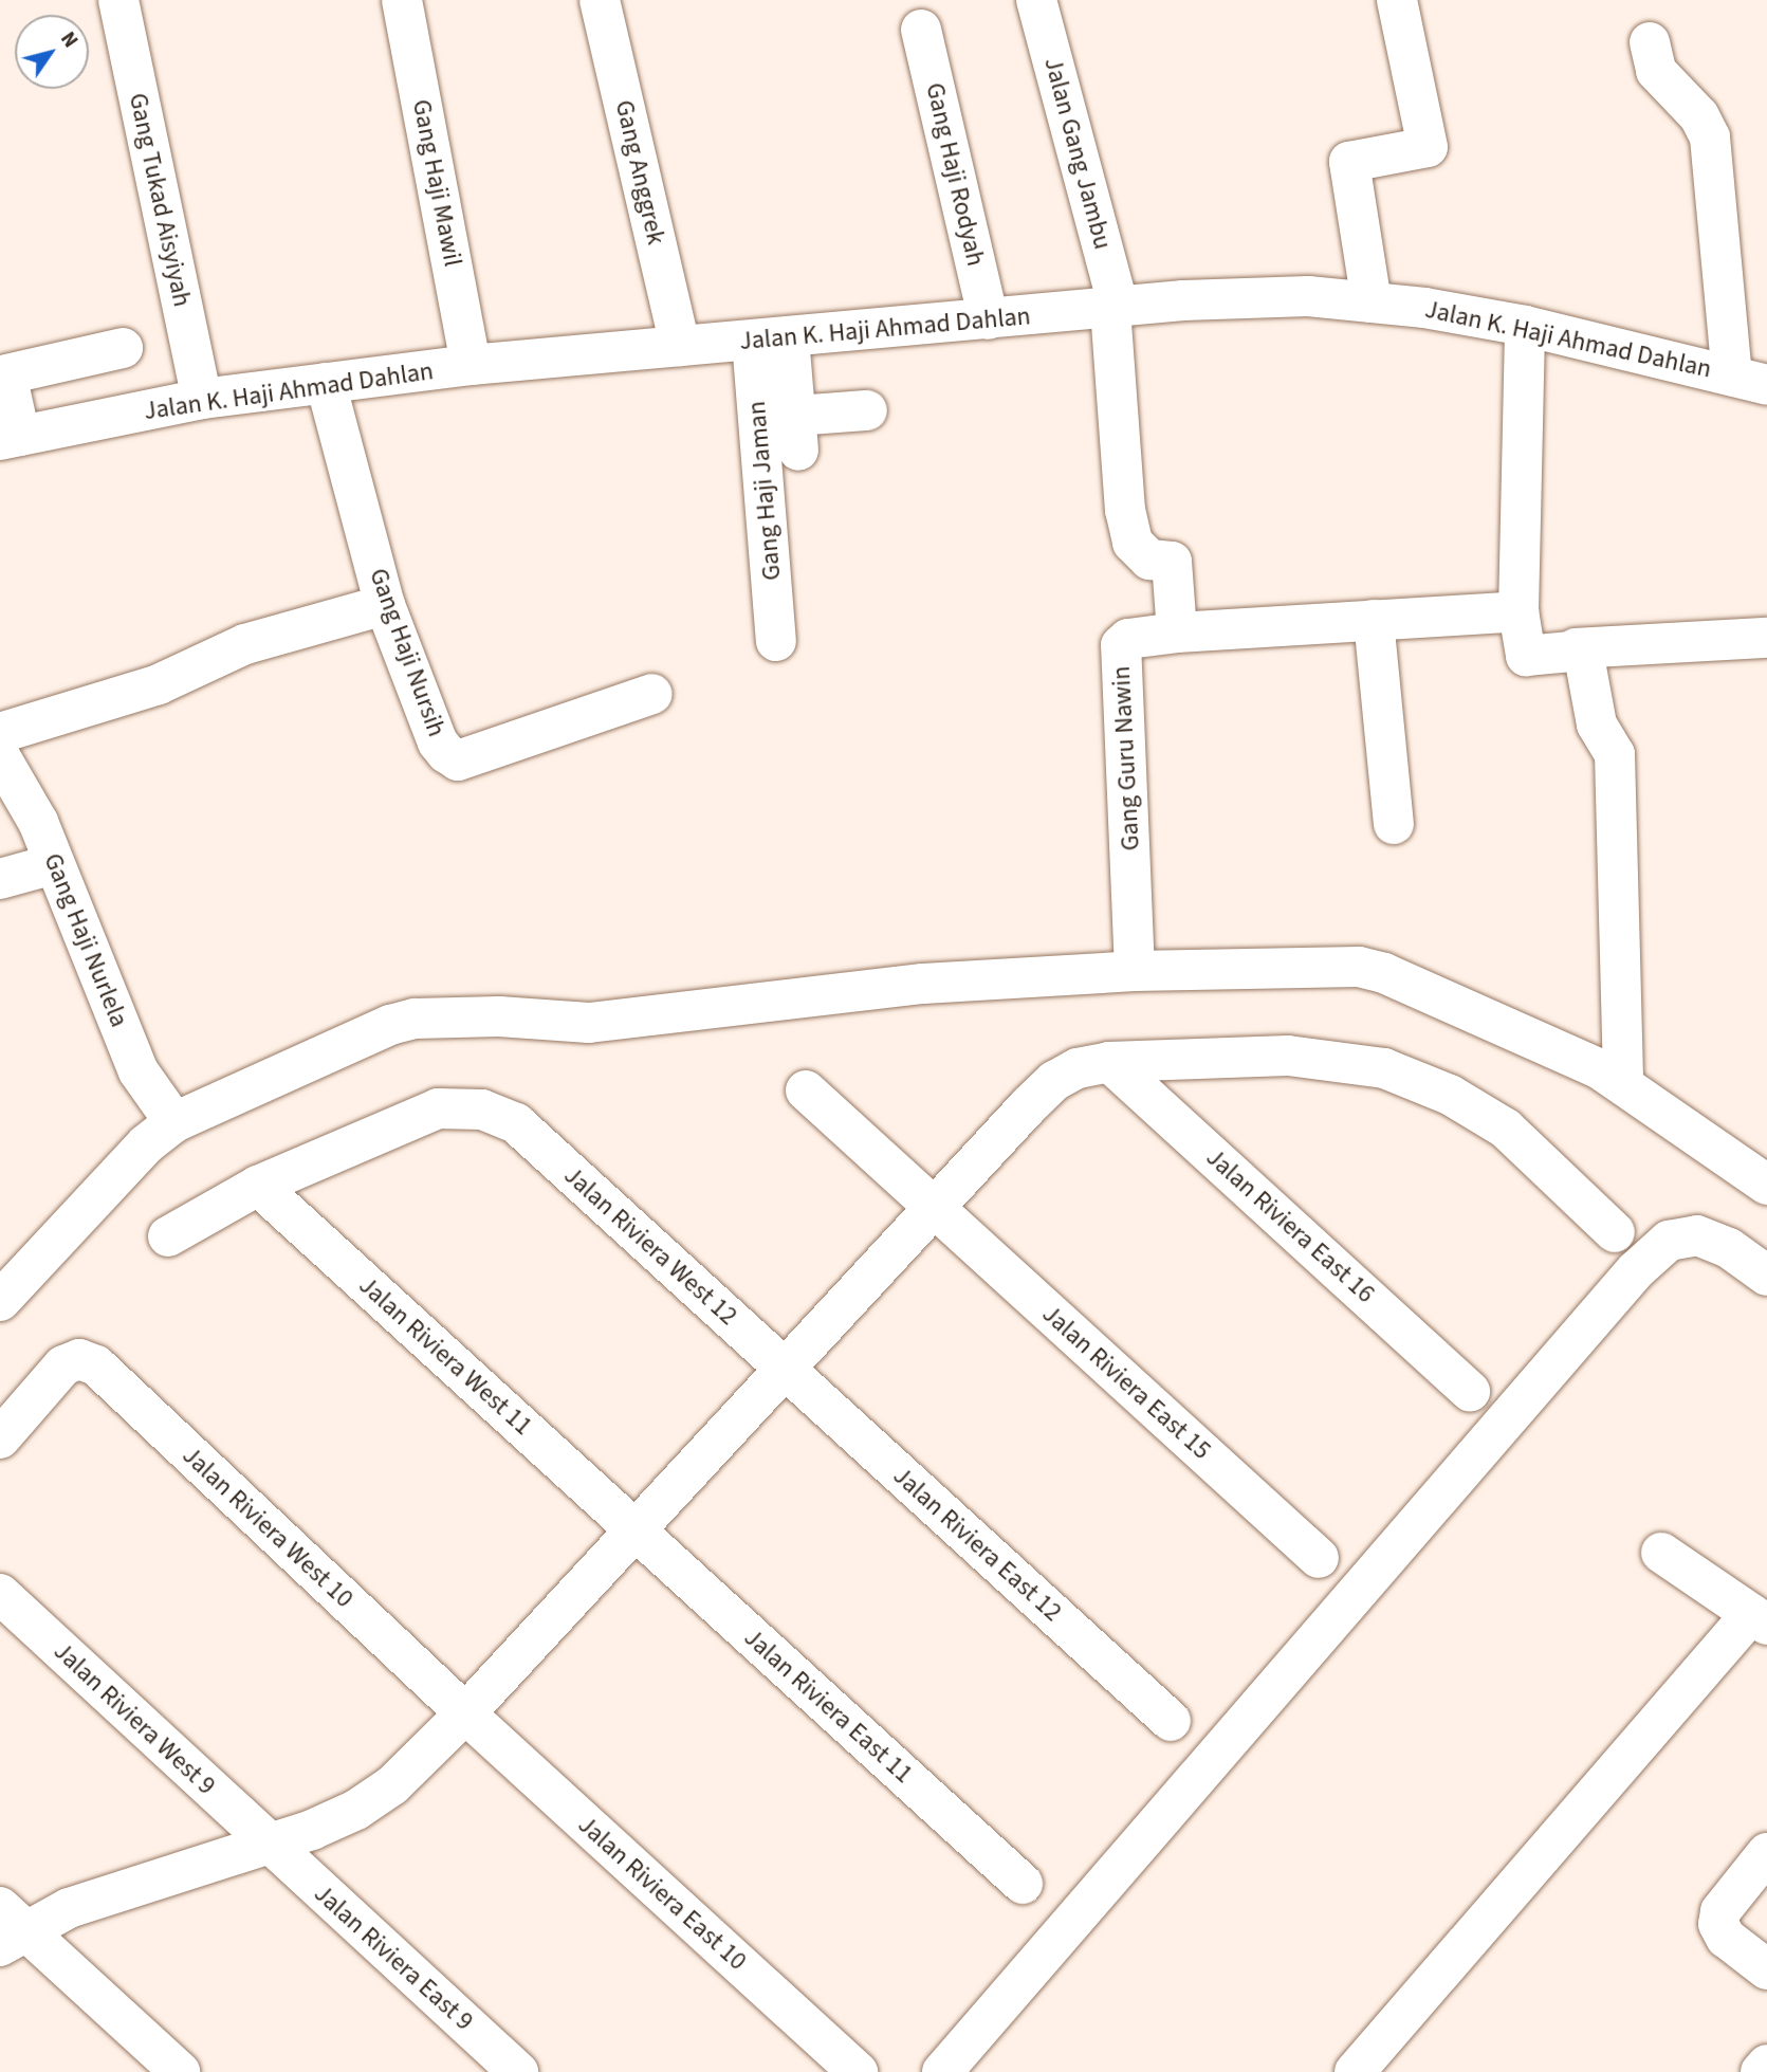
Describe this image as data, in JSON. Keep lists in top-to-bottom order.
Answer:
{
  "streets": {
    "street": [
      "Jalan Gang Jambu",
      "Gang Anggrek",
      "Gang Haji Rodyah",
      "Gang Haji Mawil",
      "Gang Tukad Aisyiyah",
      "Jalan K. Haji Ahmad Dahlan",
      "Gang Haji Jaman",
      "Gang Haji Nursih",
      "Gang Guru Nawin",
      "Gang Haji Nurlela",
      "Jalan Riviera East 16",
      "Jalan Riviera West 12",
      "Jalan Riviera West 11",
      "Jalan Riviera East 15",
      "Jalan Riviera West 10",
      "Jalan Riviera East 12",
      "Jalan Riviera East 11",
      "Jalan Riviera West 9",
      "Jalan Riviera East 10",
      "Jalan Riviera East 9"
    ]
  },
  "crossings": [
    ["Jalan Gang Jambu", "Jalan K. Haji Ahmad Dahlan"],
    ["Gang Anggrek", "Jalan K. Haji Ahmad Dahlan"],
    ["Gang Haji Rodyah", "Jalan K. Haji Ahmad Dahlan"],
    ["Gang Haji Mawil", "Jalan K. Haji Ahmad Dahlan"],
    ["Gang Tukad Aisyiyah", "Jalan K. Haji Ahmad Dahlan"],
    ["Jalan K. Haji Ahmad Dahlan", "Gang Haji Jaman"],
    ["Jalan K. Haji Ahmad Dahlan", "Gang Haji Nursih"],
    ["Jalan Riviera West 12", "Jalan Riviera West 11"],
    ["Jalan Riviera West 12", "Jalan Riviera East 12"],
    ["Jalan Riviera West 11", "Jalan Riviera East 11"],
    ["Jalan Riviera West 10", "Jalan Riviera East 10"],
    ["Jalan Riviera West 9", "Jalan Riviera East 9"]
  ],
  "north": "top right"
}
